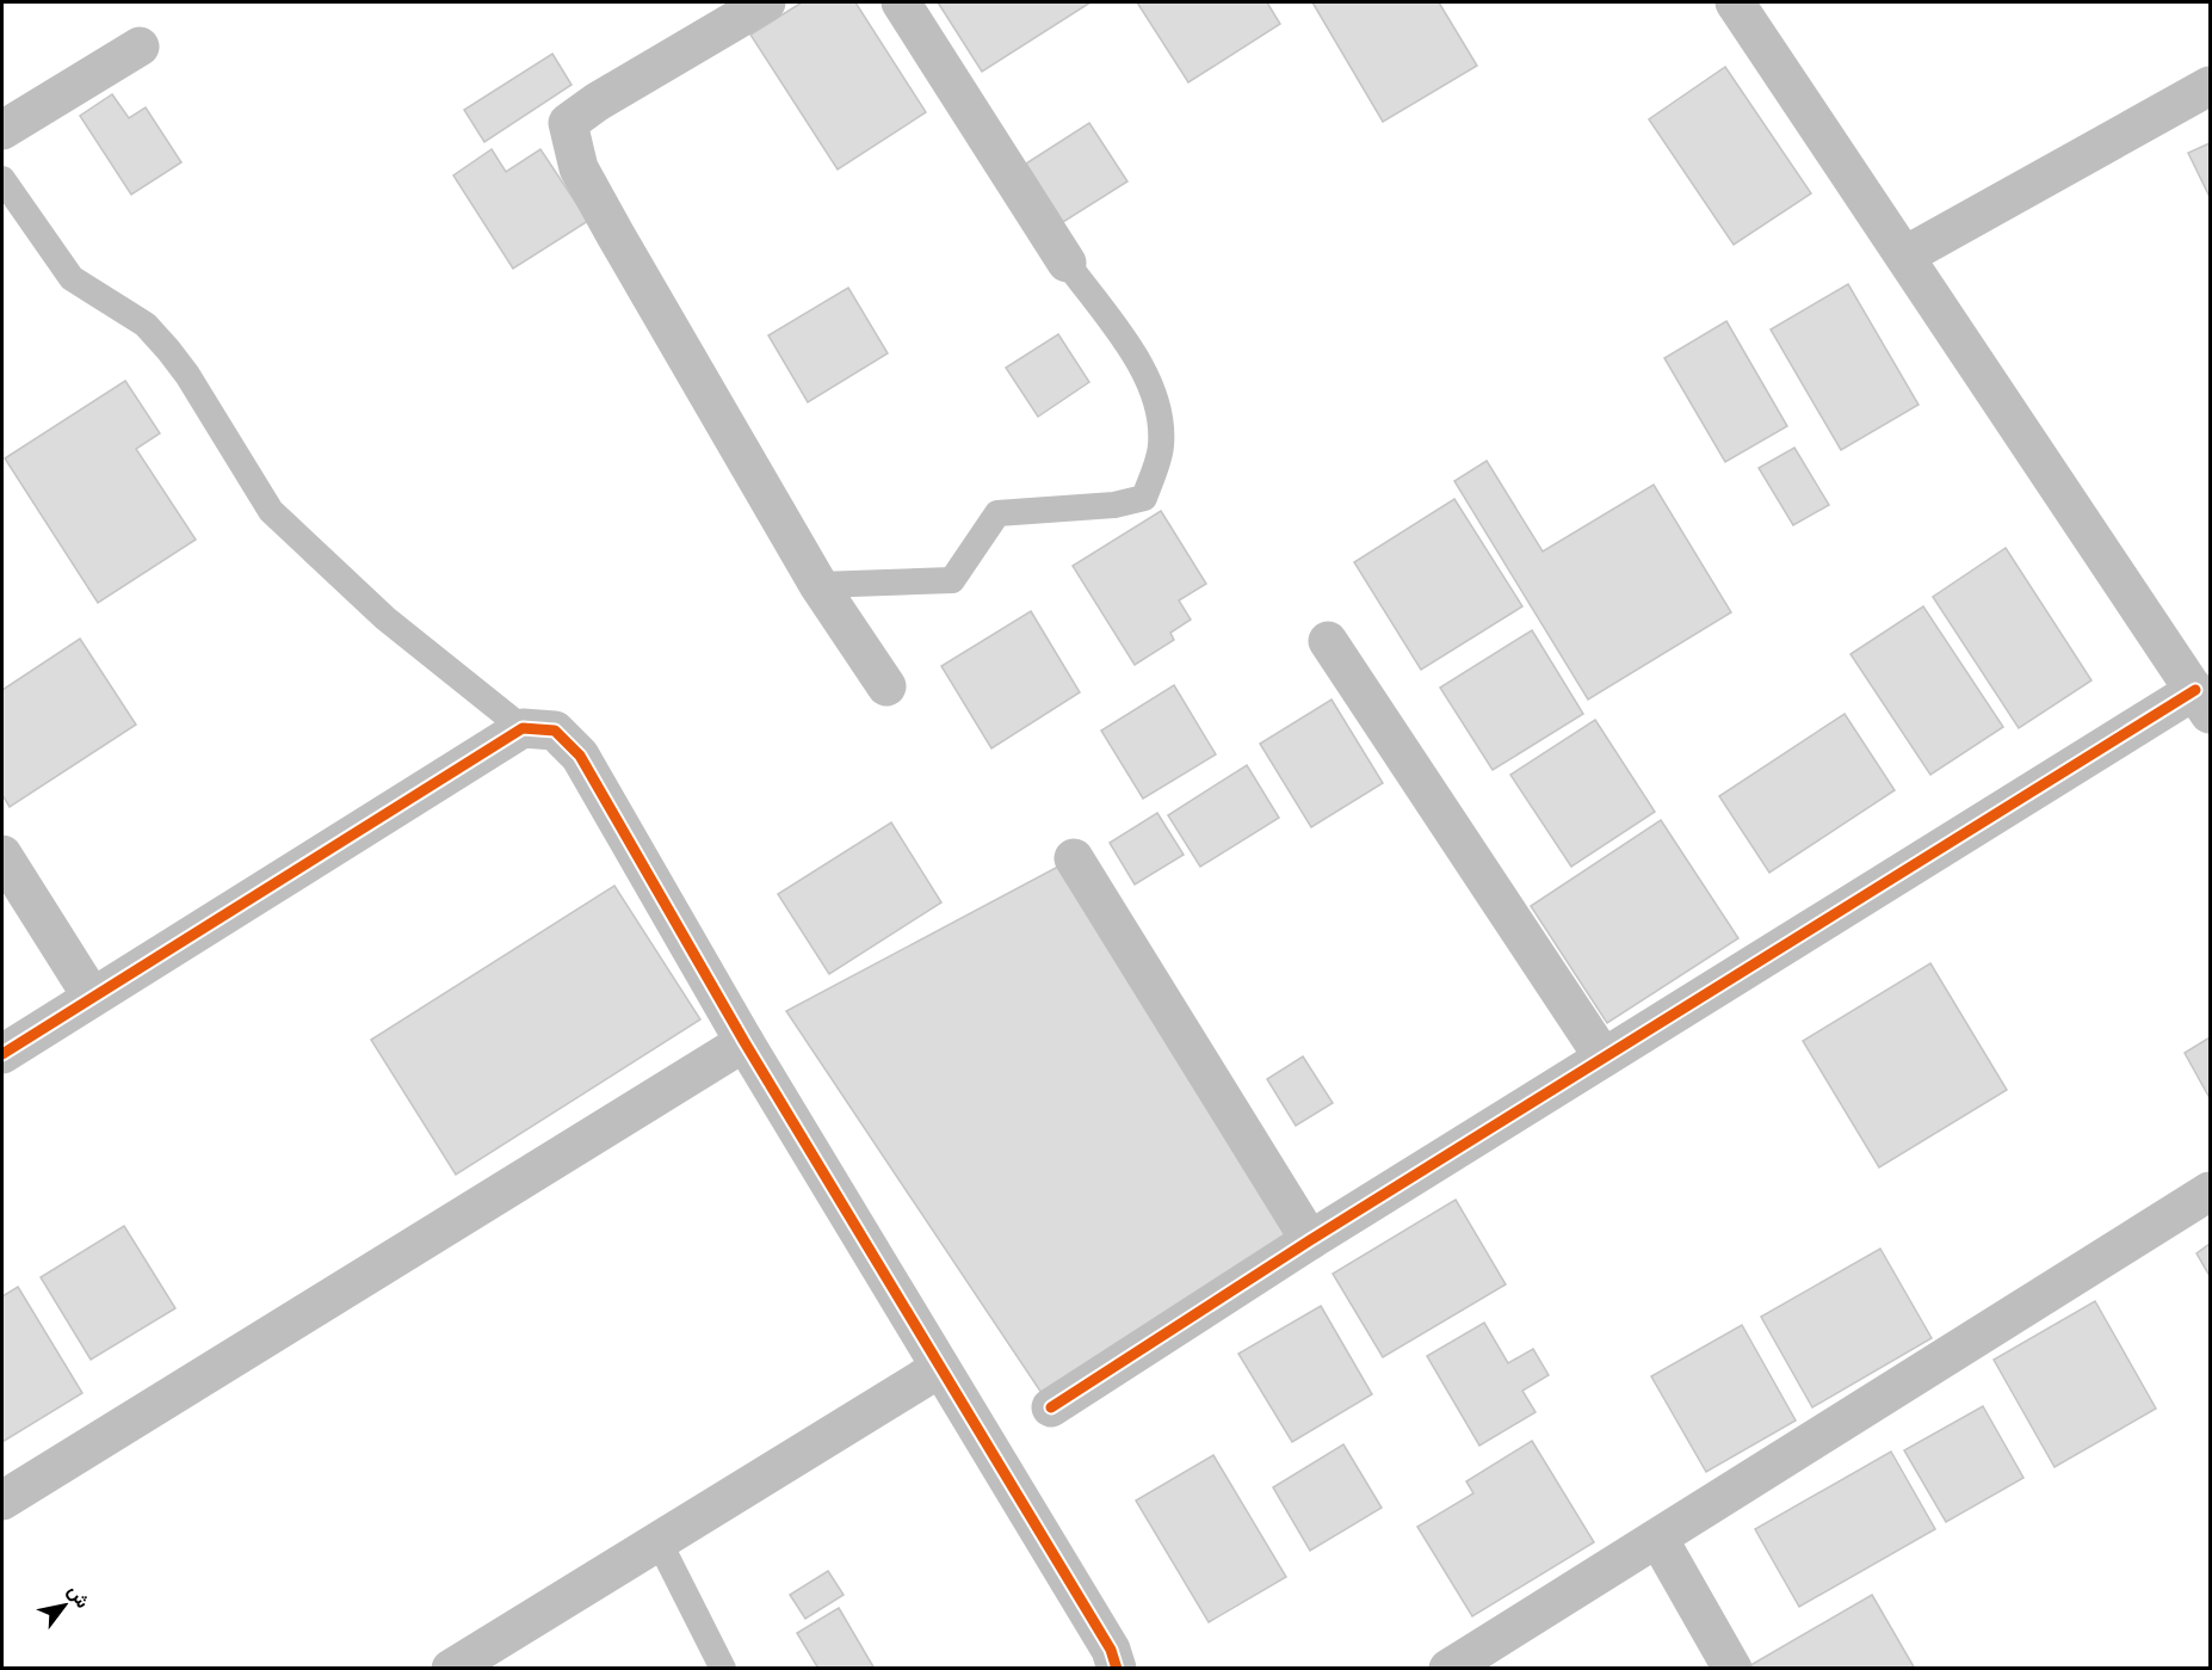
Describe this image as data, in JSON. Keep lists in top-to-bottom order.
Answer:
{
  "north": "top right"
}
